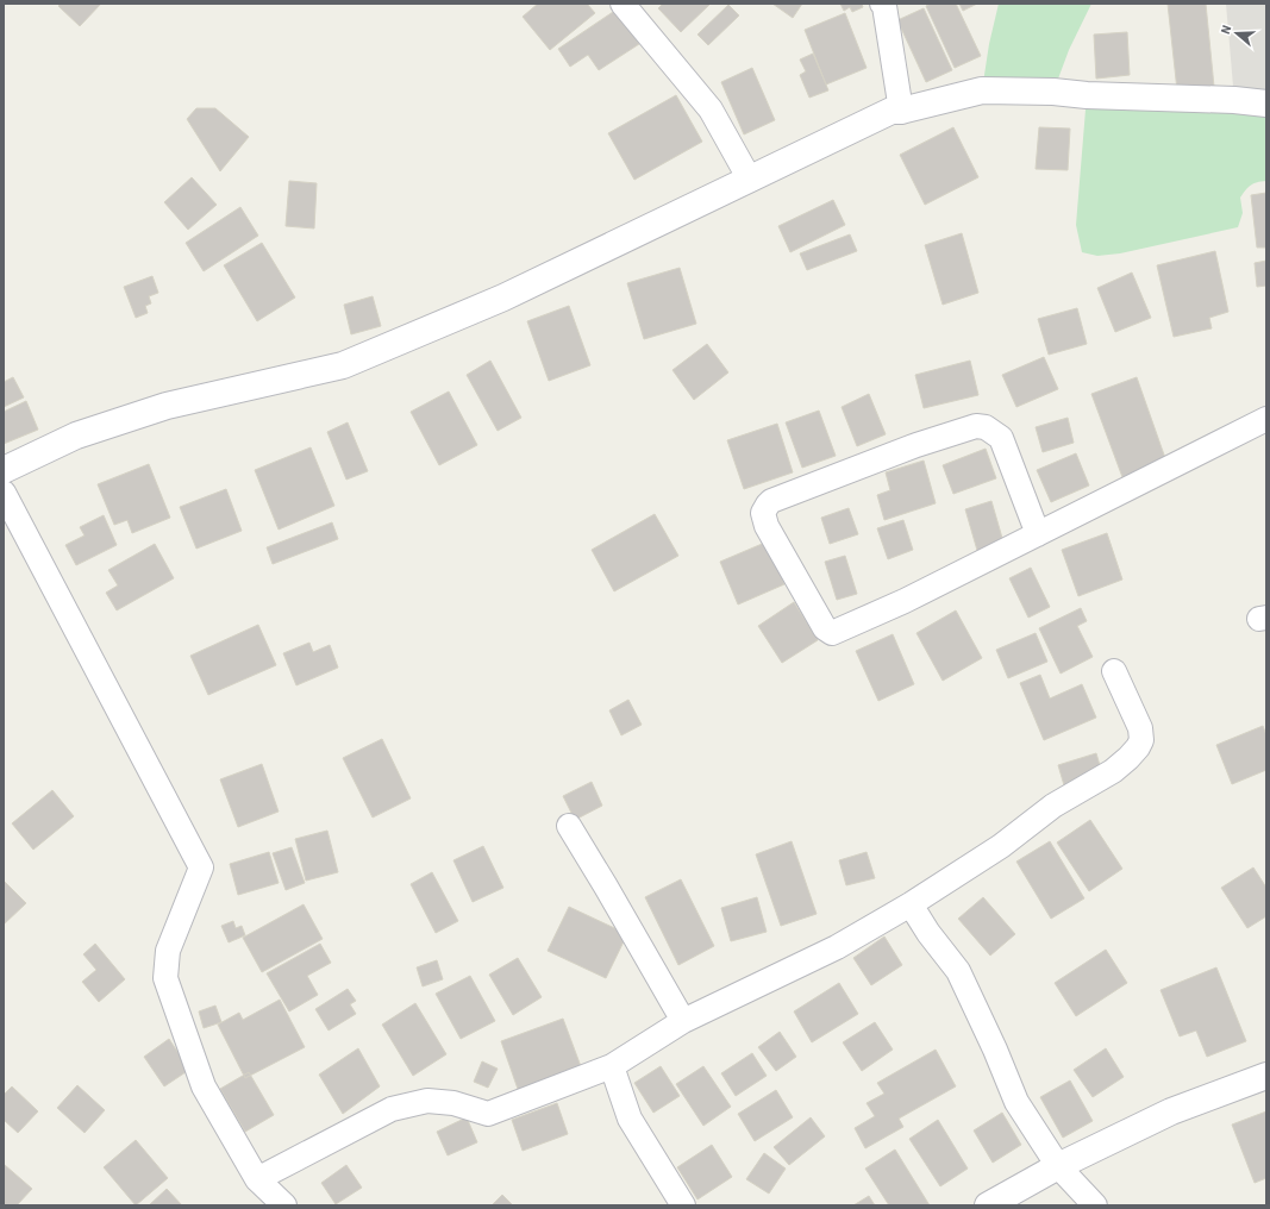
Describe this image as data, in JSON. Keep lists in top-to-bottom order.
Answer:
{
  "north": "left"
}
